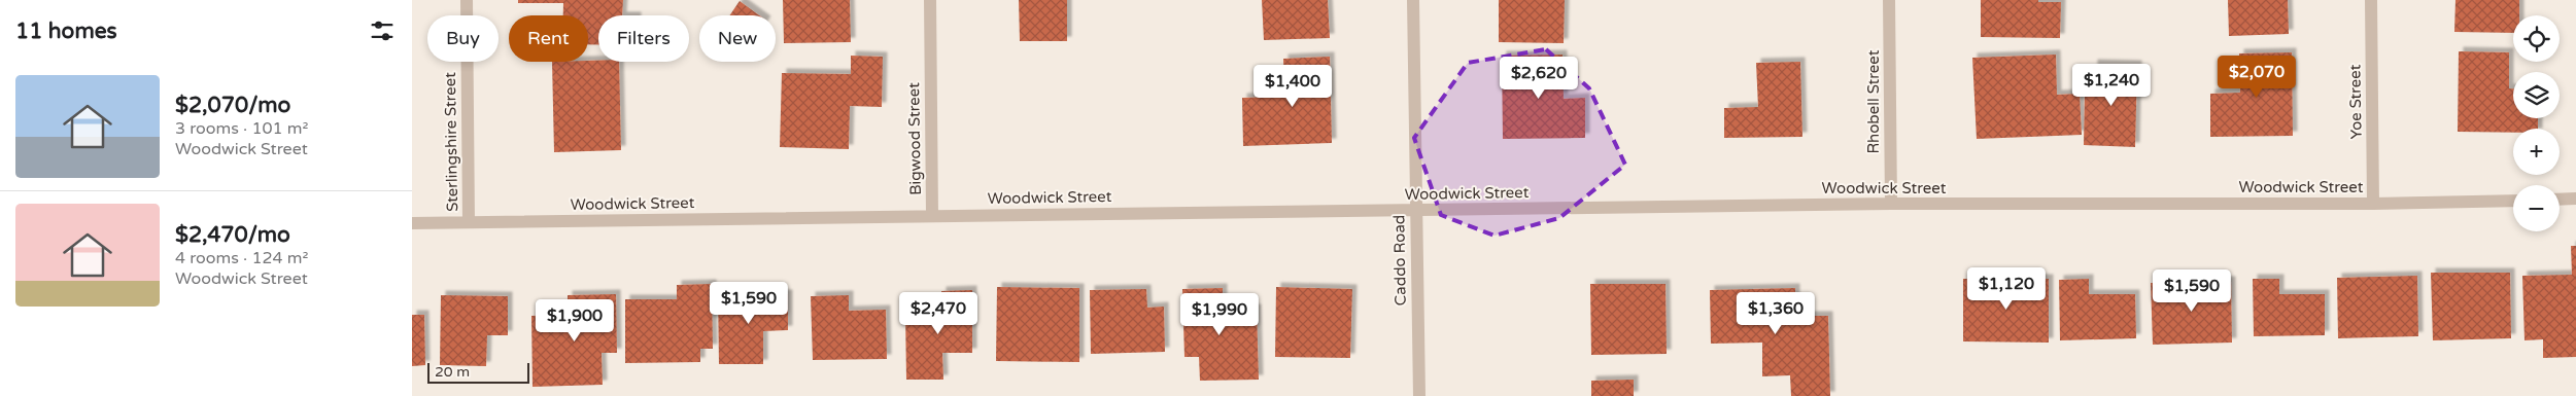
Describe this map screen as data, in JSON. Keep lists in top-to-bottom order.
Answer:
{
  "streets": {
    "street": [
      "Rhobell Street",
      "Yoe Street",
      "Bigwood Street",
      "Sterlingshire Street",
      "Woodwick Street",
      "Caddo Road"
    ]
  },
  "crossings": [
    ["Rhobell Street", "Woodwick Street"],
    ["Yoe Street", "Woodwick Street"],
    ["Bigwood Street", "Woodwick Street"],
    ["Sterlingshire Street", "Woodwick Street"],
    ["Woodwick Street", "Caddo Road"]
  ],
  "scale_bar": "20 m",
  "page": {
    "heading": "11 homes",
    "map_buttons": ["+", "−"],
    "chip": [
      "Buy",
      "Rent",
      "Filters",
      "New"
    ],
    "price": [
      "$2,070",
      "$2,620",
      "$1,240",
      "$1,400",
      "$1,120",
      "$1,590",
      "$1,590",
      "$2,470",
      "$1,360",
      "$1,990",
      "$1,900"
    ],
    "list": [
      {
        "name": "$2,070/mo",
        "note": "3 rooms · 101 m² · Woodwick Street"
      },
      {
        "name": "$2,470/mo",
        "note": "4 rooms · 124 m² · Woodwick Street"
      }
    ],
    "scale": "20 m"
  }
}
